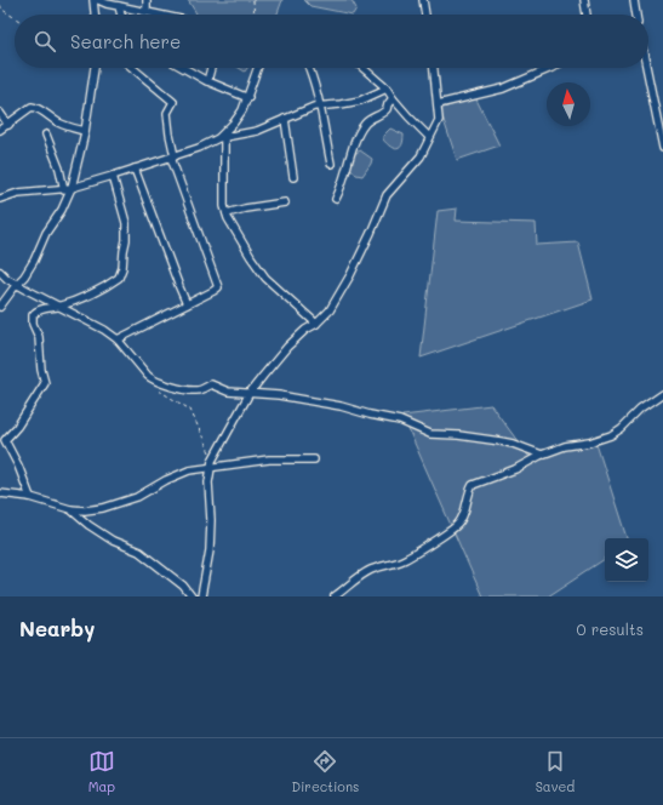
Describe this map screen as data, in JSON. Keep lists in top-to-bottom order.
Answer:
{
  "north": "top",
  "page": {
    "search": "Search here",
    "heading": ["Nearby", "0 results"],
    "nav": ["Map", "Directions", "Saved"]
  }
}
